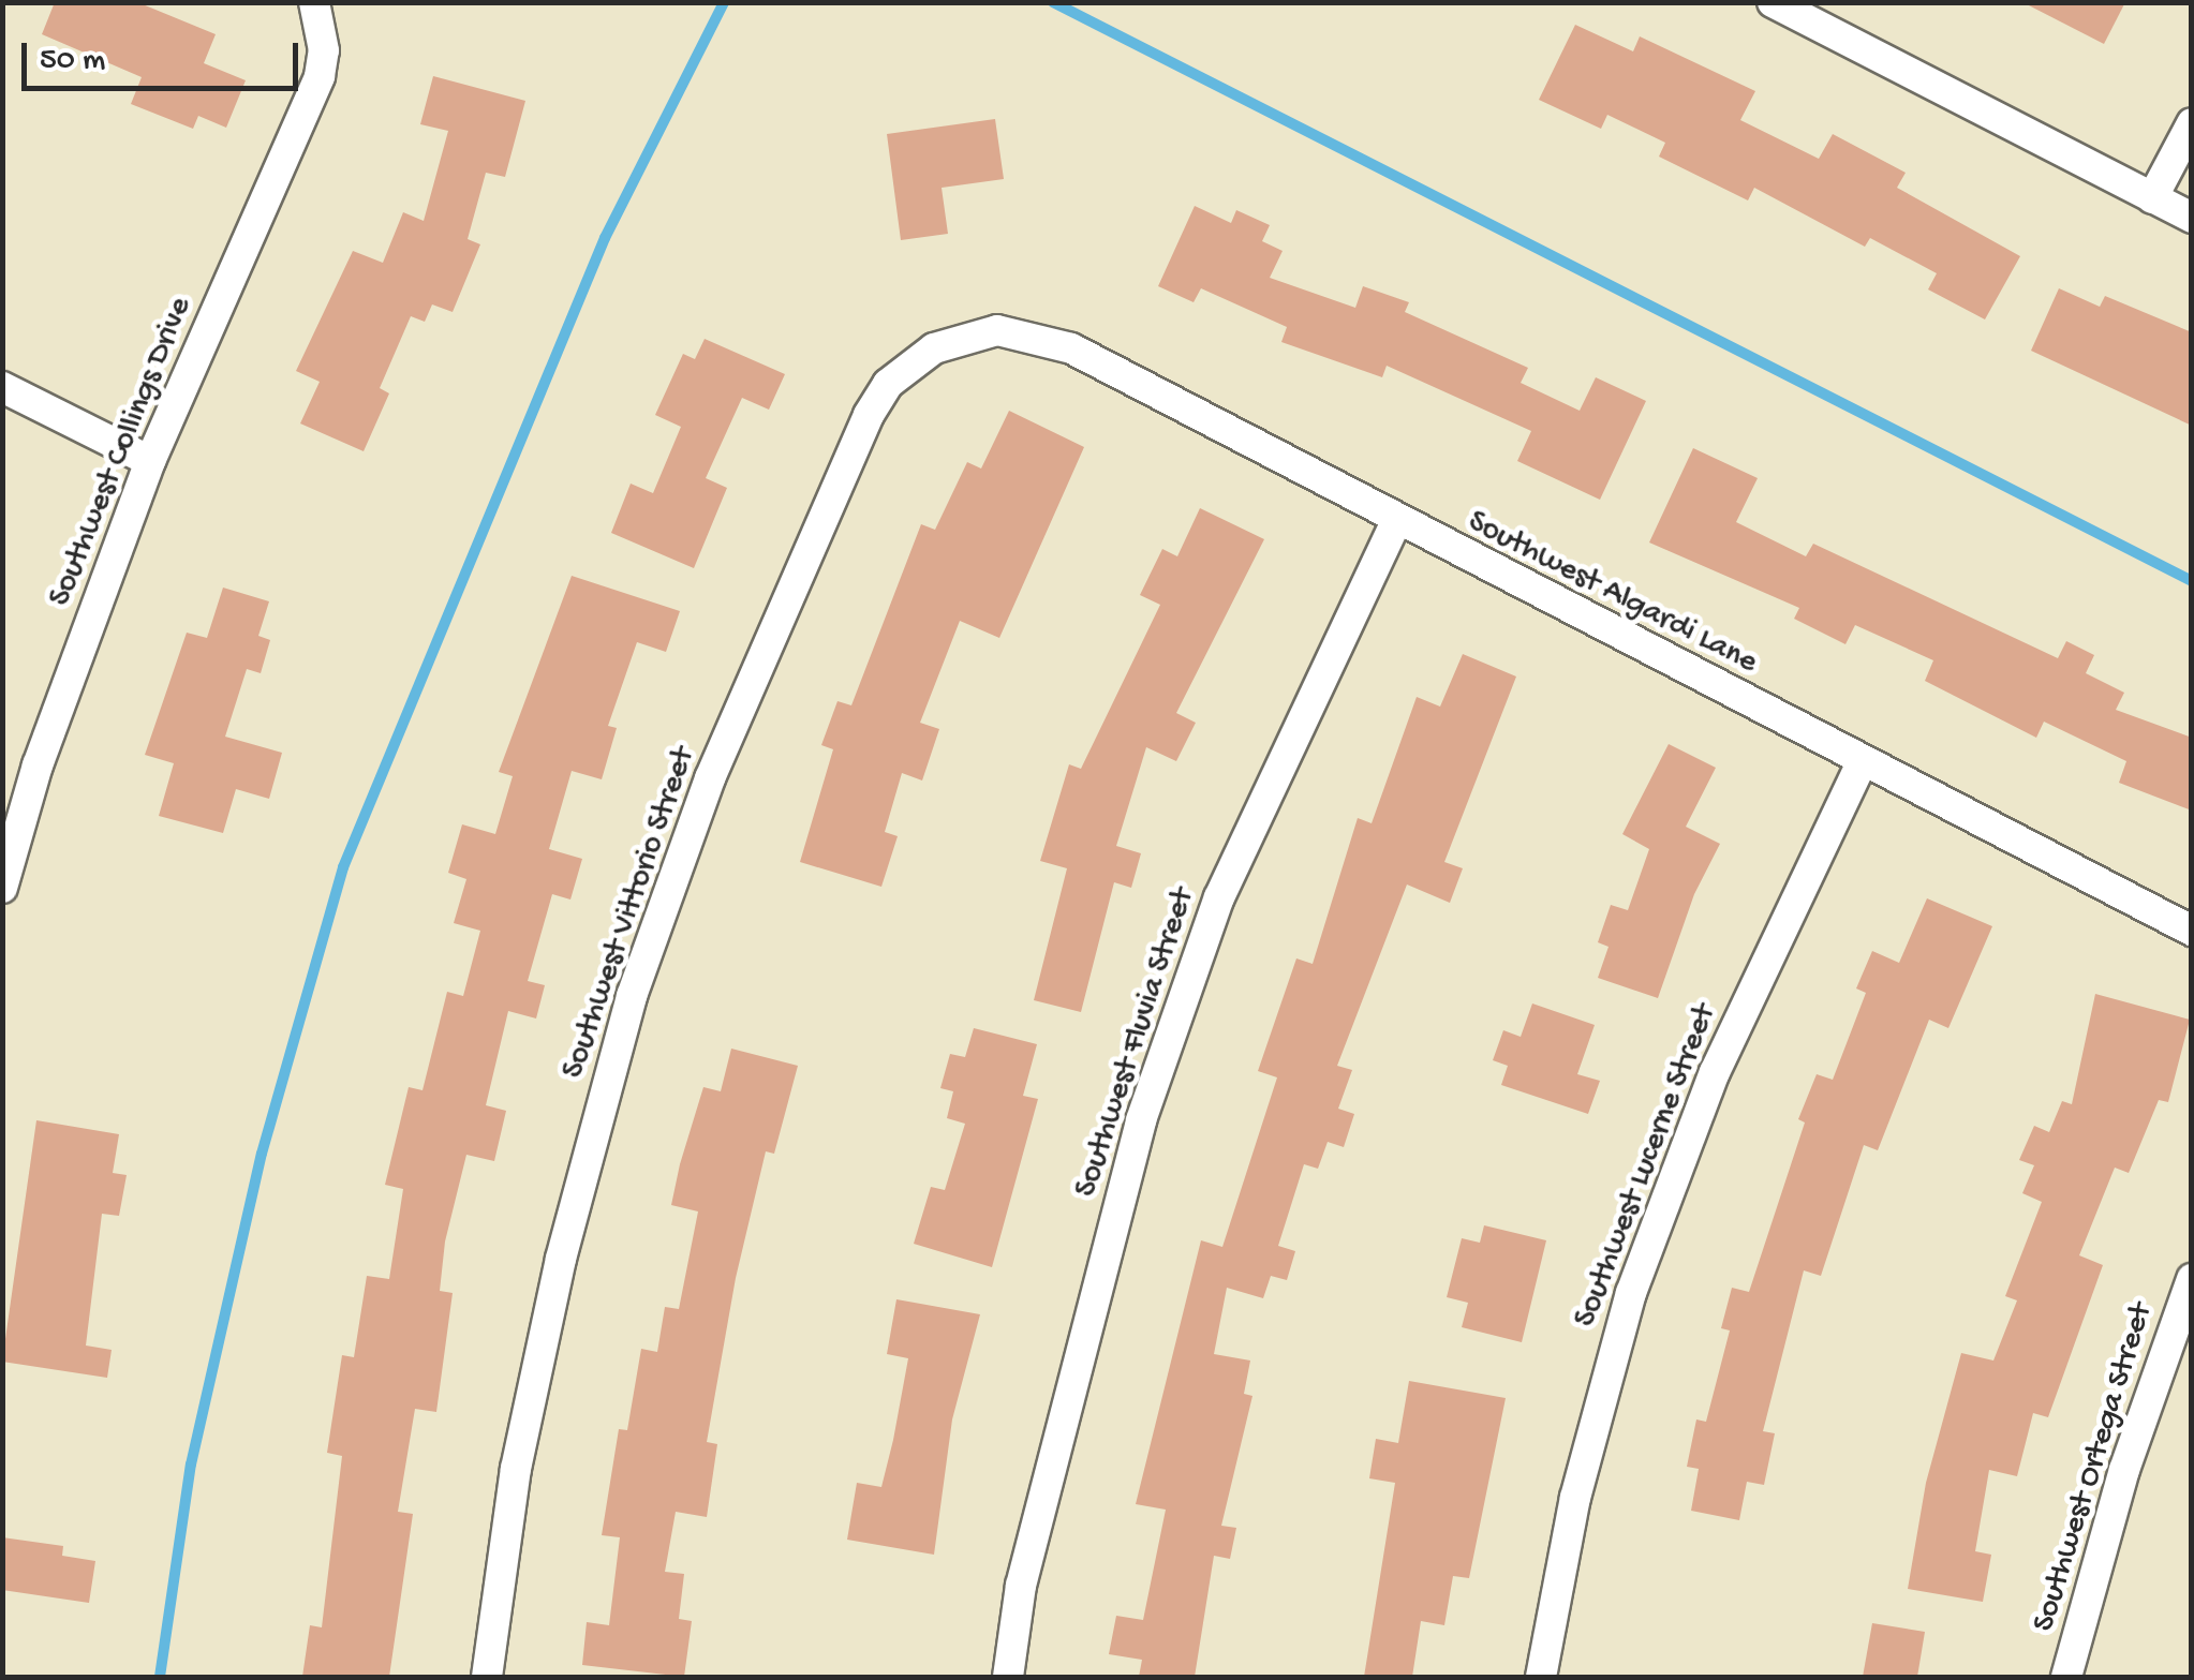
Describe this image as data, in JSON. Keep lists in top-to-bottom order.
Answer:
{
  "streets": {
    "street": [
      "Southwest Collings Drive",
      "Southwest Algardi Lane",
      "Southwest Vittorio Street",
      "Southwest Fluvia Street",
      "Southwest Lucerne Street",
      "Southwest Ortega Street"
    ]
  },
  "crossings": [
    ["Southwest Algardi Lane", "Southwest Vittorio Street"],
    ["Southwest Algardi Lane", "Southwest Fluvia Street"],
    ["Southwest Algardi Lane", "Southwest Lucerne Street"]
  ],
  "scale_bar": "50 m"
}
